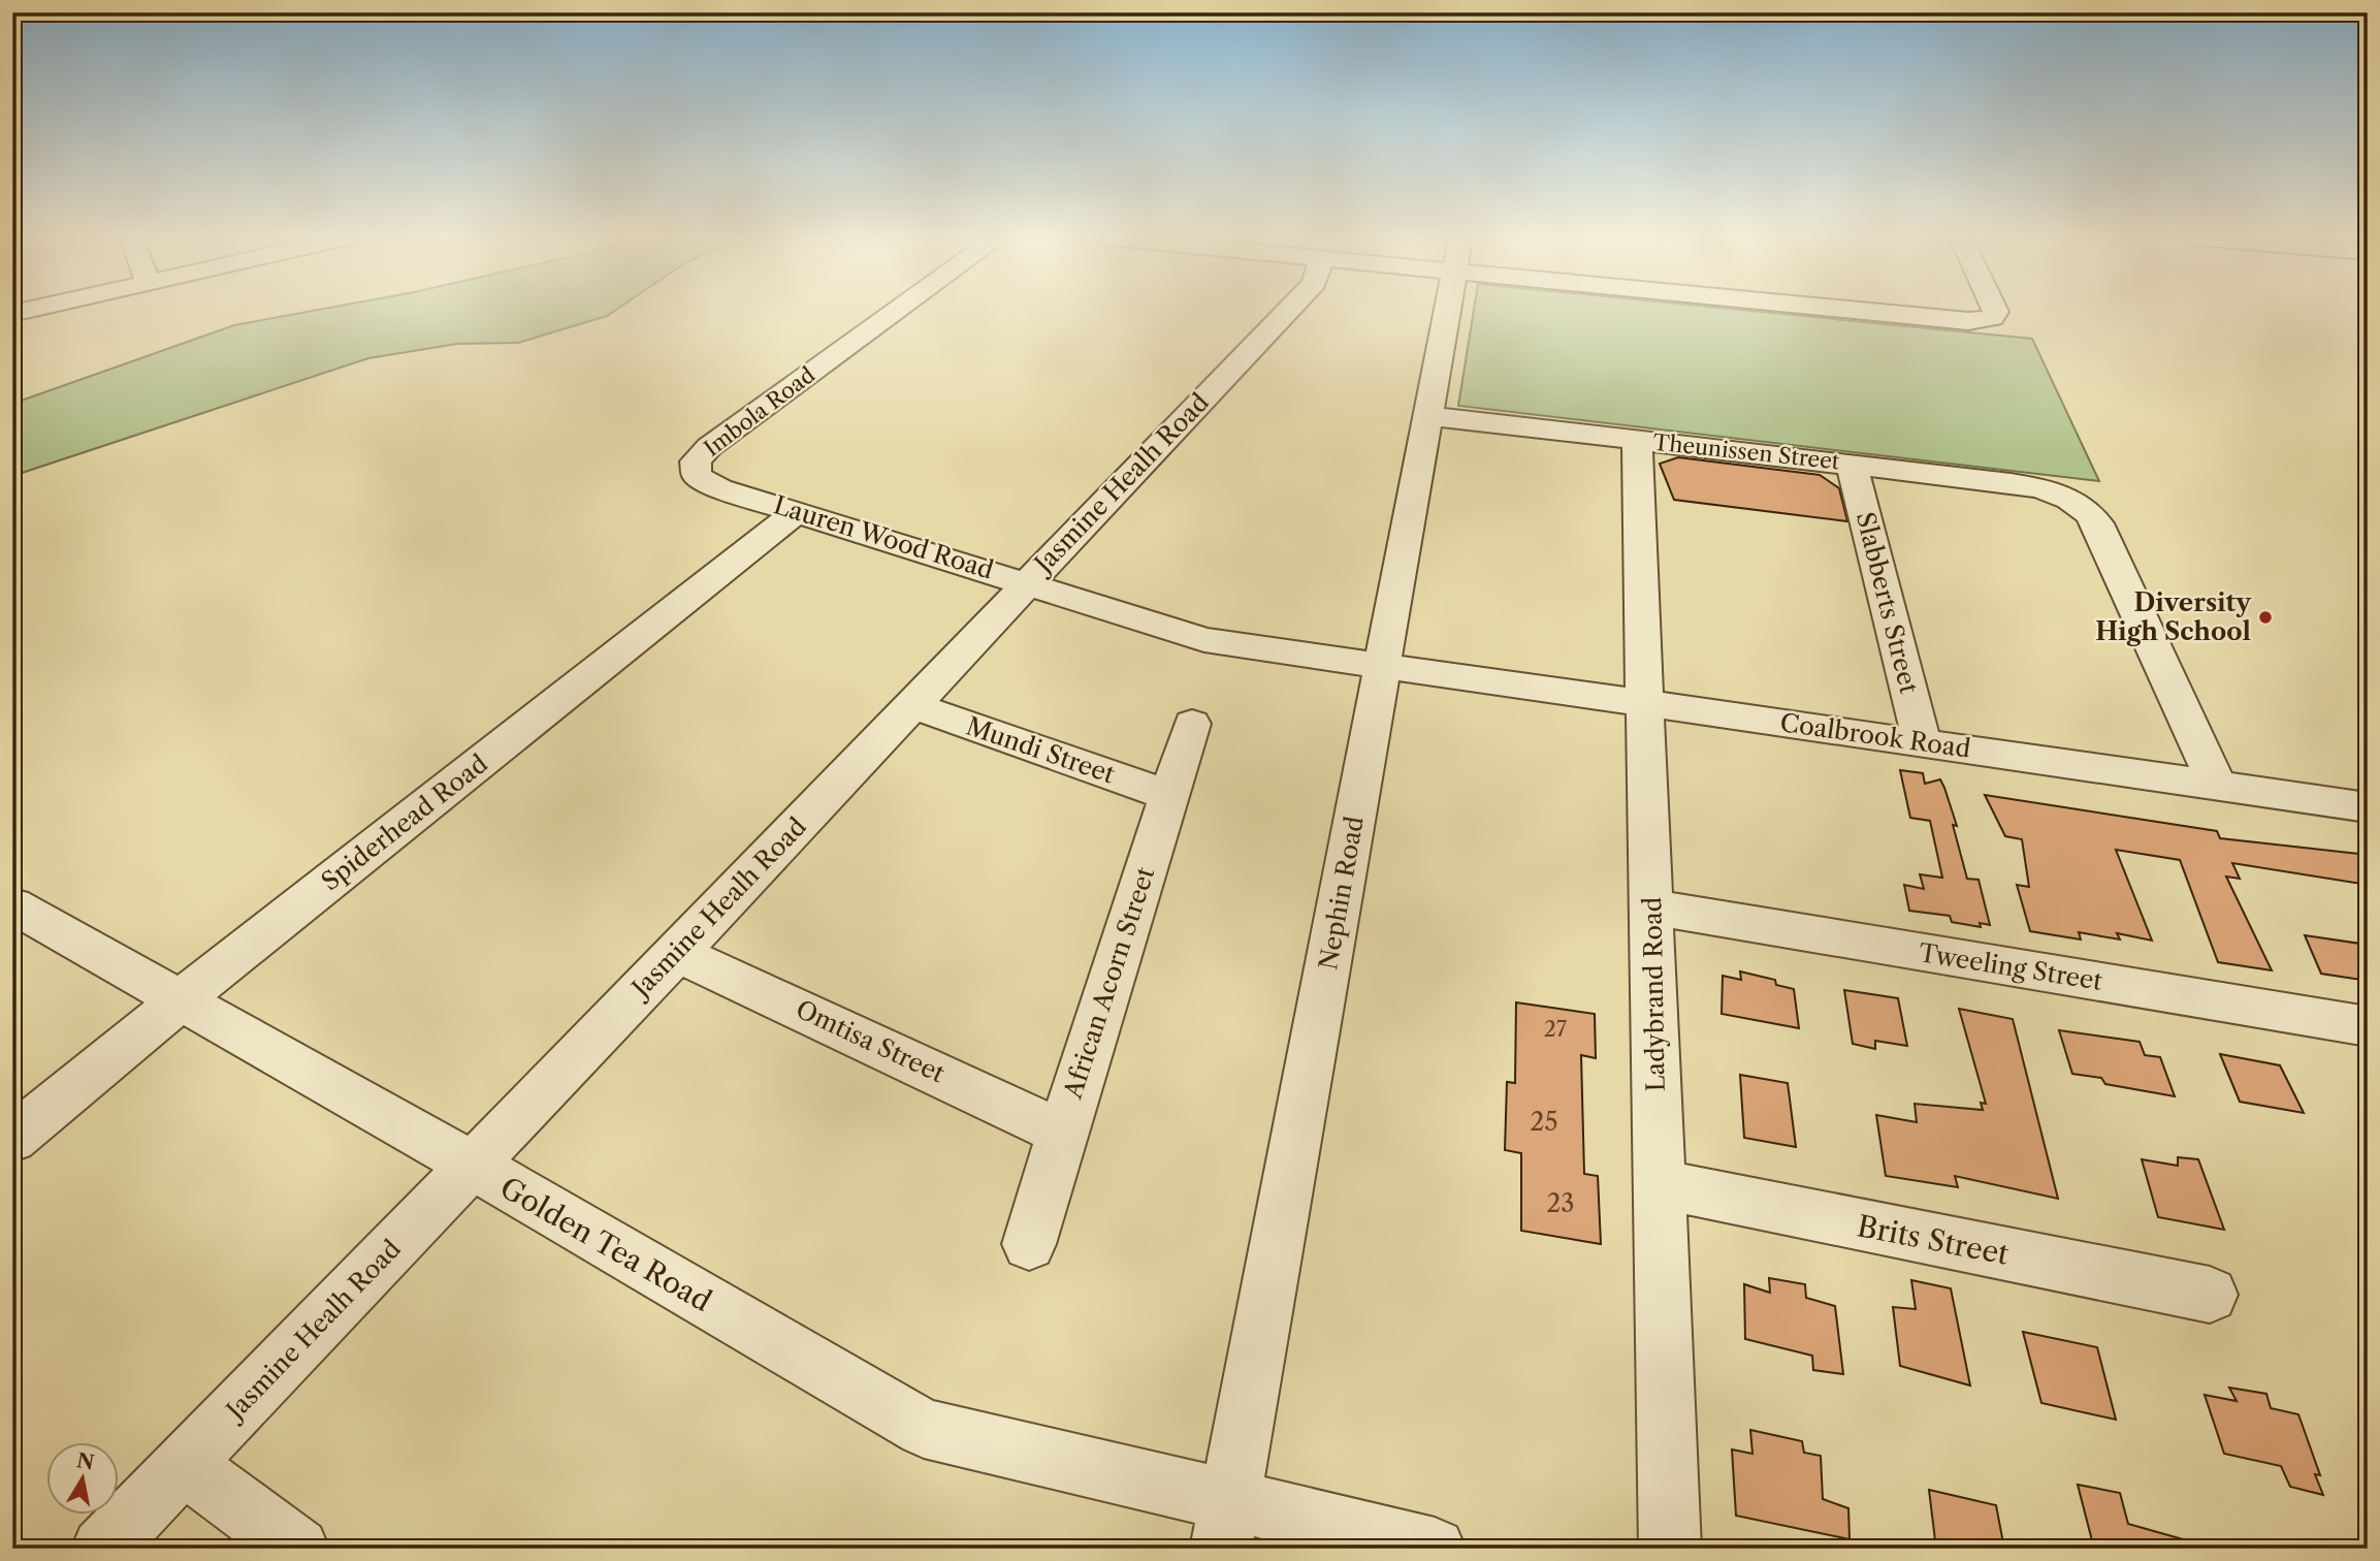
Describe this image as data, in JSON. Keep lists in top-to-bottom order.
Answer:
{
  "streets": {
    "street": [
      "Imbola Road",
      "Theunissen Street",
      "Jasmine Healh Road",
      "Lauren Wood Road",
      "Slabberts Street",
      "Coalbrook Road",
      "Mundi Street",
      "Spiderhead Road",
      "Nephin Road",
      "Tweeling Street",
      "African Acorn Street",
      "Ladybrand Road",
      "Omtisa Street",
      "Brits Street",
      "Golden Tea Road"
    ]
  },
  "crossings": [
    ["Imbola Road", "Lauren Wood Road"],
    ["Theunissen Street", "Slabberts Street"],
    ["Theunissen Street", "Coalbrook Road"],
    ["Theunissen Street", "Nephin Road"],
    ["Theunissen Street", "Ladybrand Road"],
    ["Jasmine Healh Road", "Lauren Wood Road"],
    ["Jasmine Healh Road", "Mundi Street"],
    ["Jasmine Healh Road", "Omtisa Street"],
    ["Jasmine Healh Road", "Golden Tea Road"],
    ["Lauren Wood Road", "Coalbrook Road"],
    ["Lauren Wood Road", "Spiderhead Road"],
    ["Lauren Wood Road", "Nephin Road"],
    ["Slabberts Street", "Coalbrook Road"],
    ["Coalbrook Road", "Nephin Road"],
    ["Coalbrook Road", "Ladybrand Road"],
    ["Mundi Street", "African Acorn Street"],
    ["Spiderhead Road", "Golden Tea Road"],
    ["Nephin Road", "Golden Tea Road"],
    ["Tweeling Street", "Ladybrand Road"],
    ["African Acorn Street", "Omtisa Street"],
    ["Ladybrand Road", "Brits Street"]
  ],
  "places": ["Diversity High School"],
  "house_numbers": ["27", "25", "23"],
  "north": "top"
}
